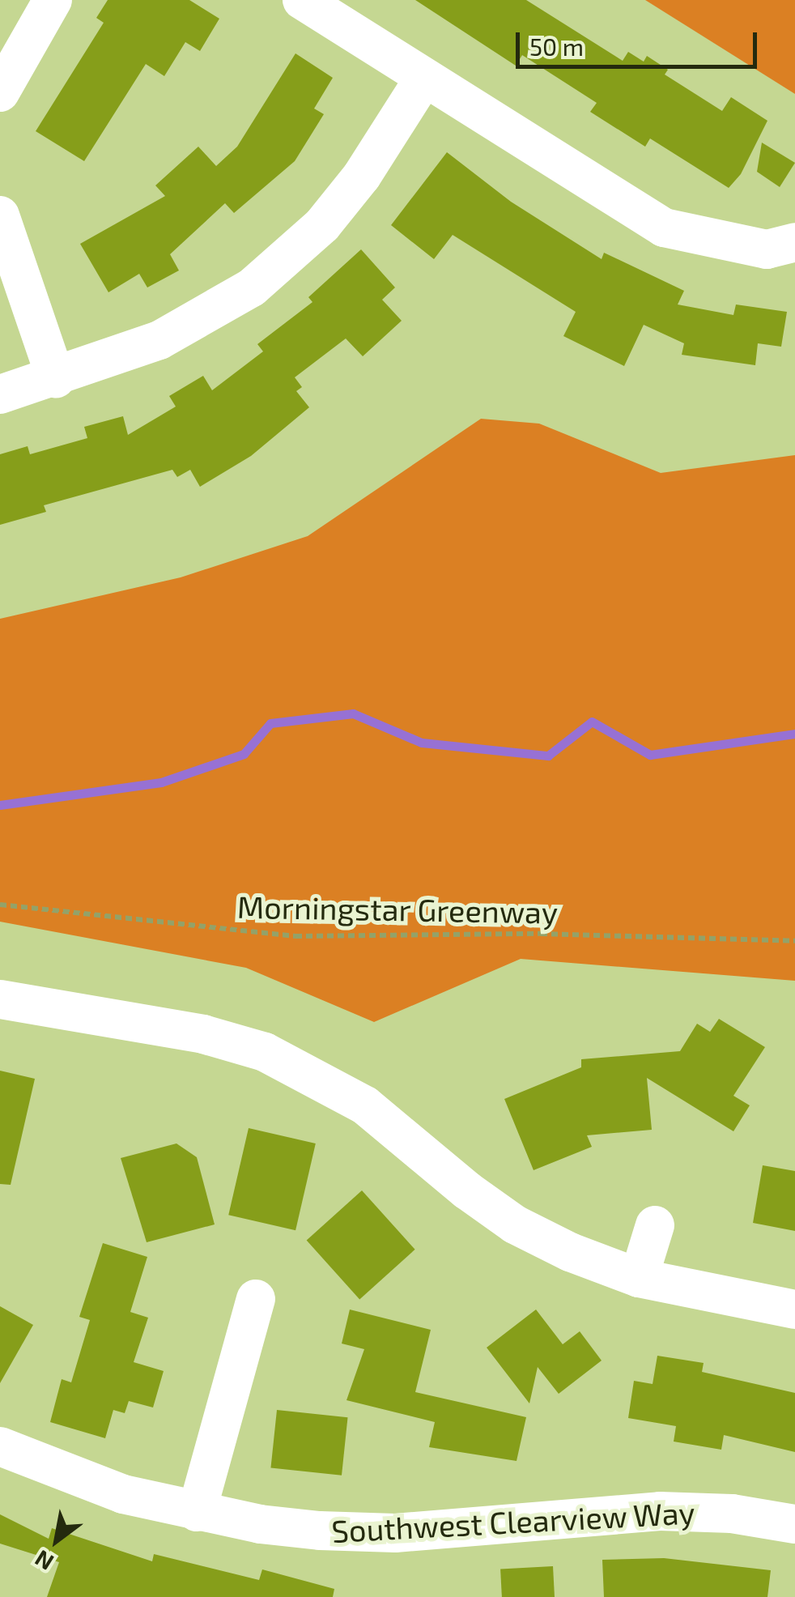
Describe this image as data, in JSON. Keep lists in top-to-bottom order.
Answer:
{
  "streets": {
    "street": ["Southwest Clearview Way"],
    "path": ["Morningstar Greenway"]
  },
  "scale_bar": "50 m",
  "north": "bottom left"
}
